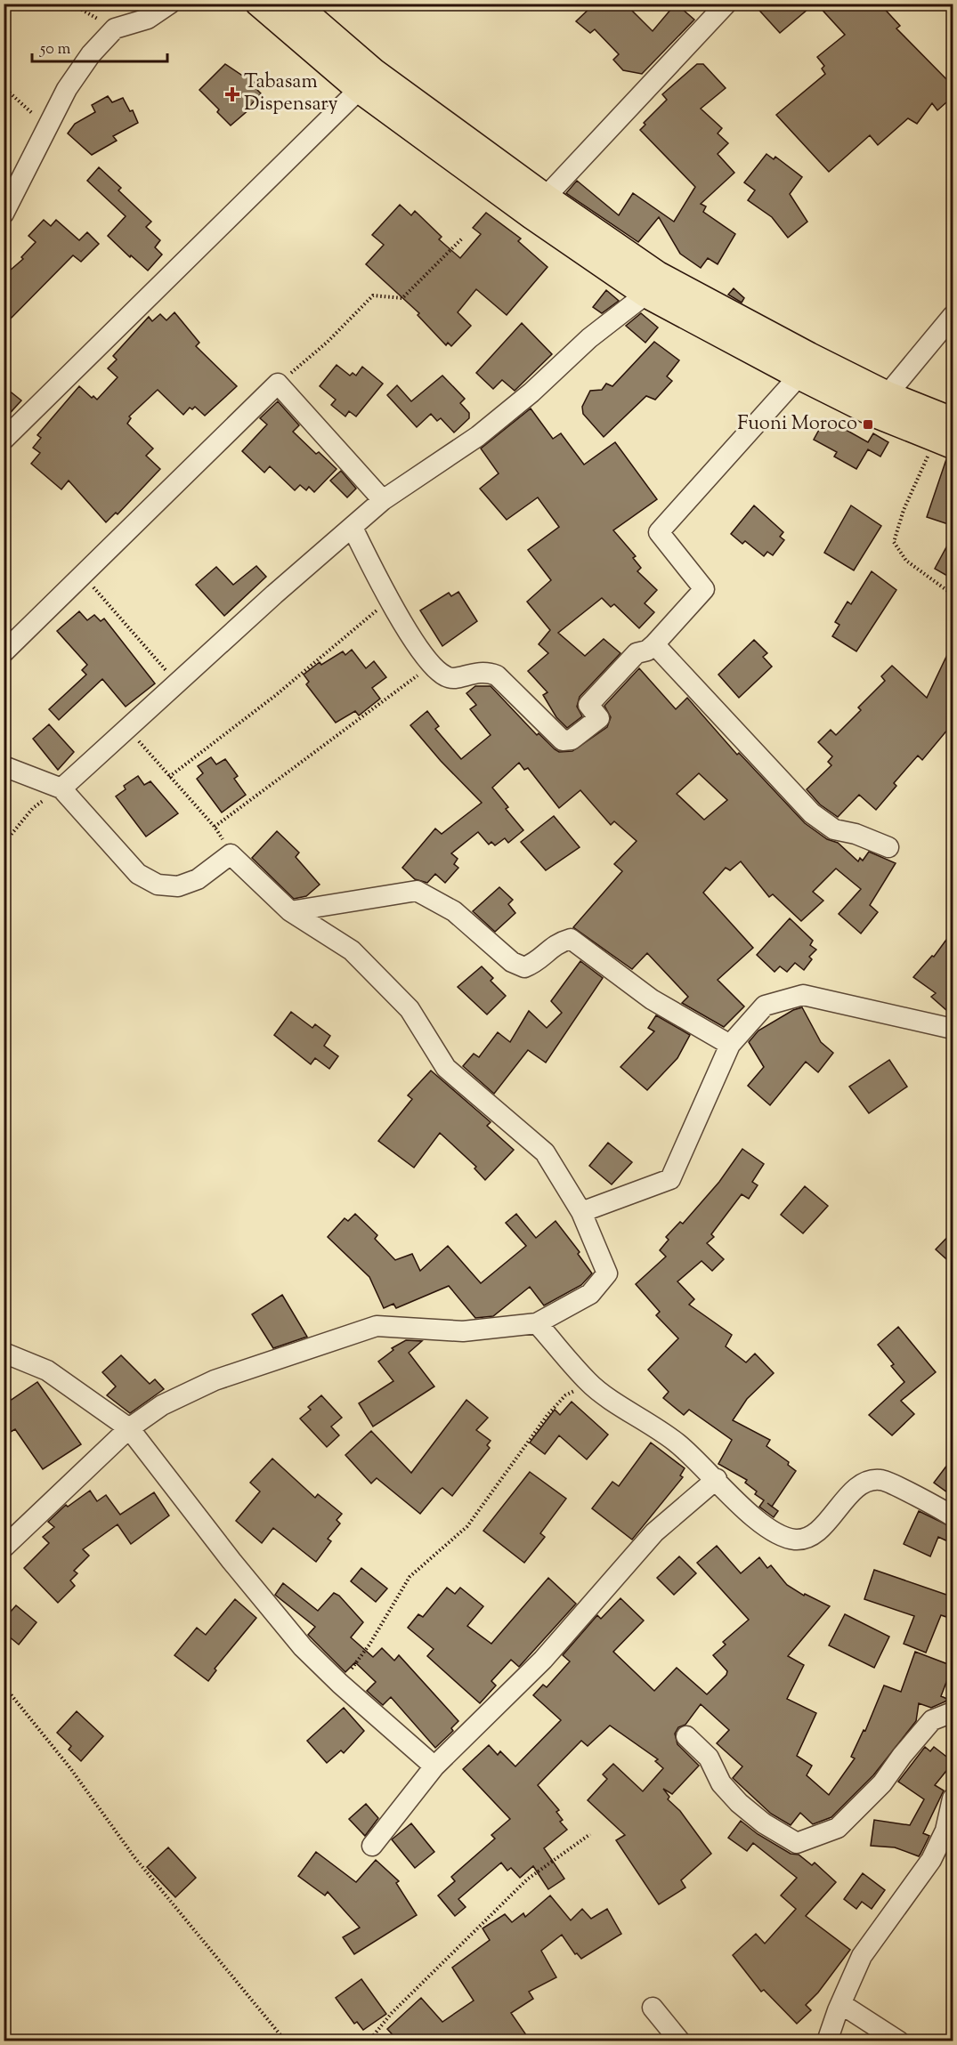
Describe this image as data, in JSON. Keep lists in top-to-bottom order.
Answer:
{
  "places": {
    "health": ["Tabasam Dispensary"],
    "transit": ["Fuoni Moroco"]
  },
  "scale_bar": "50 m"
}
